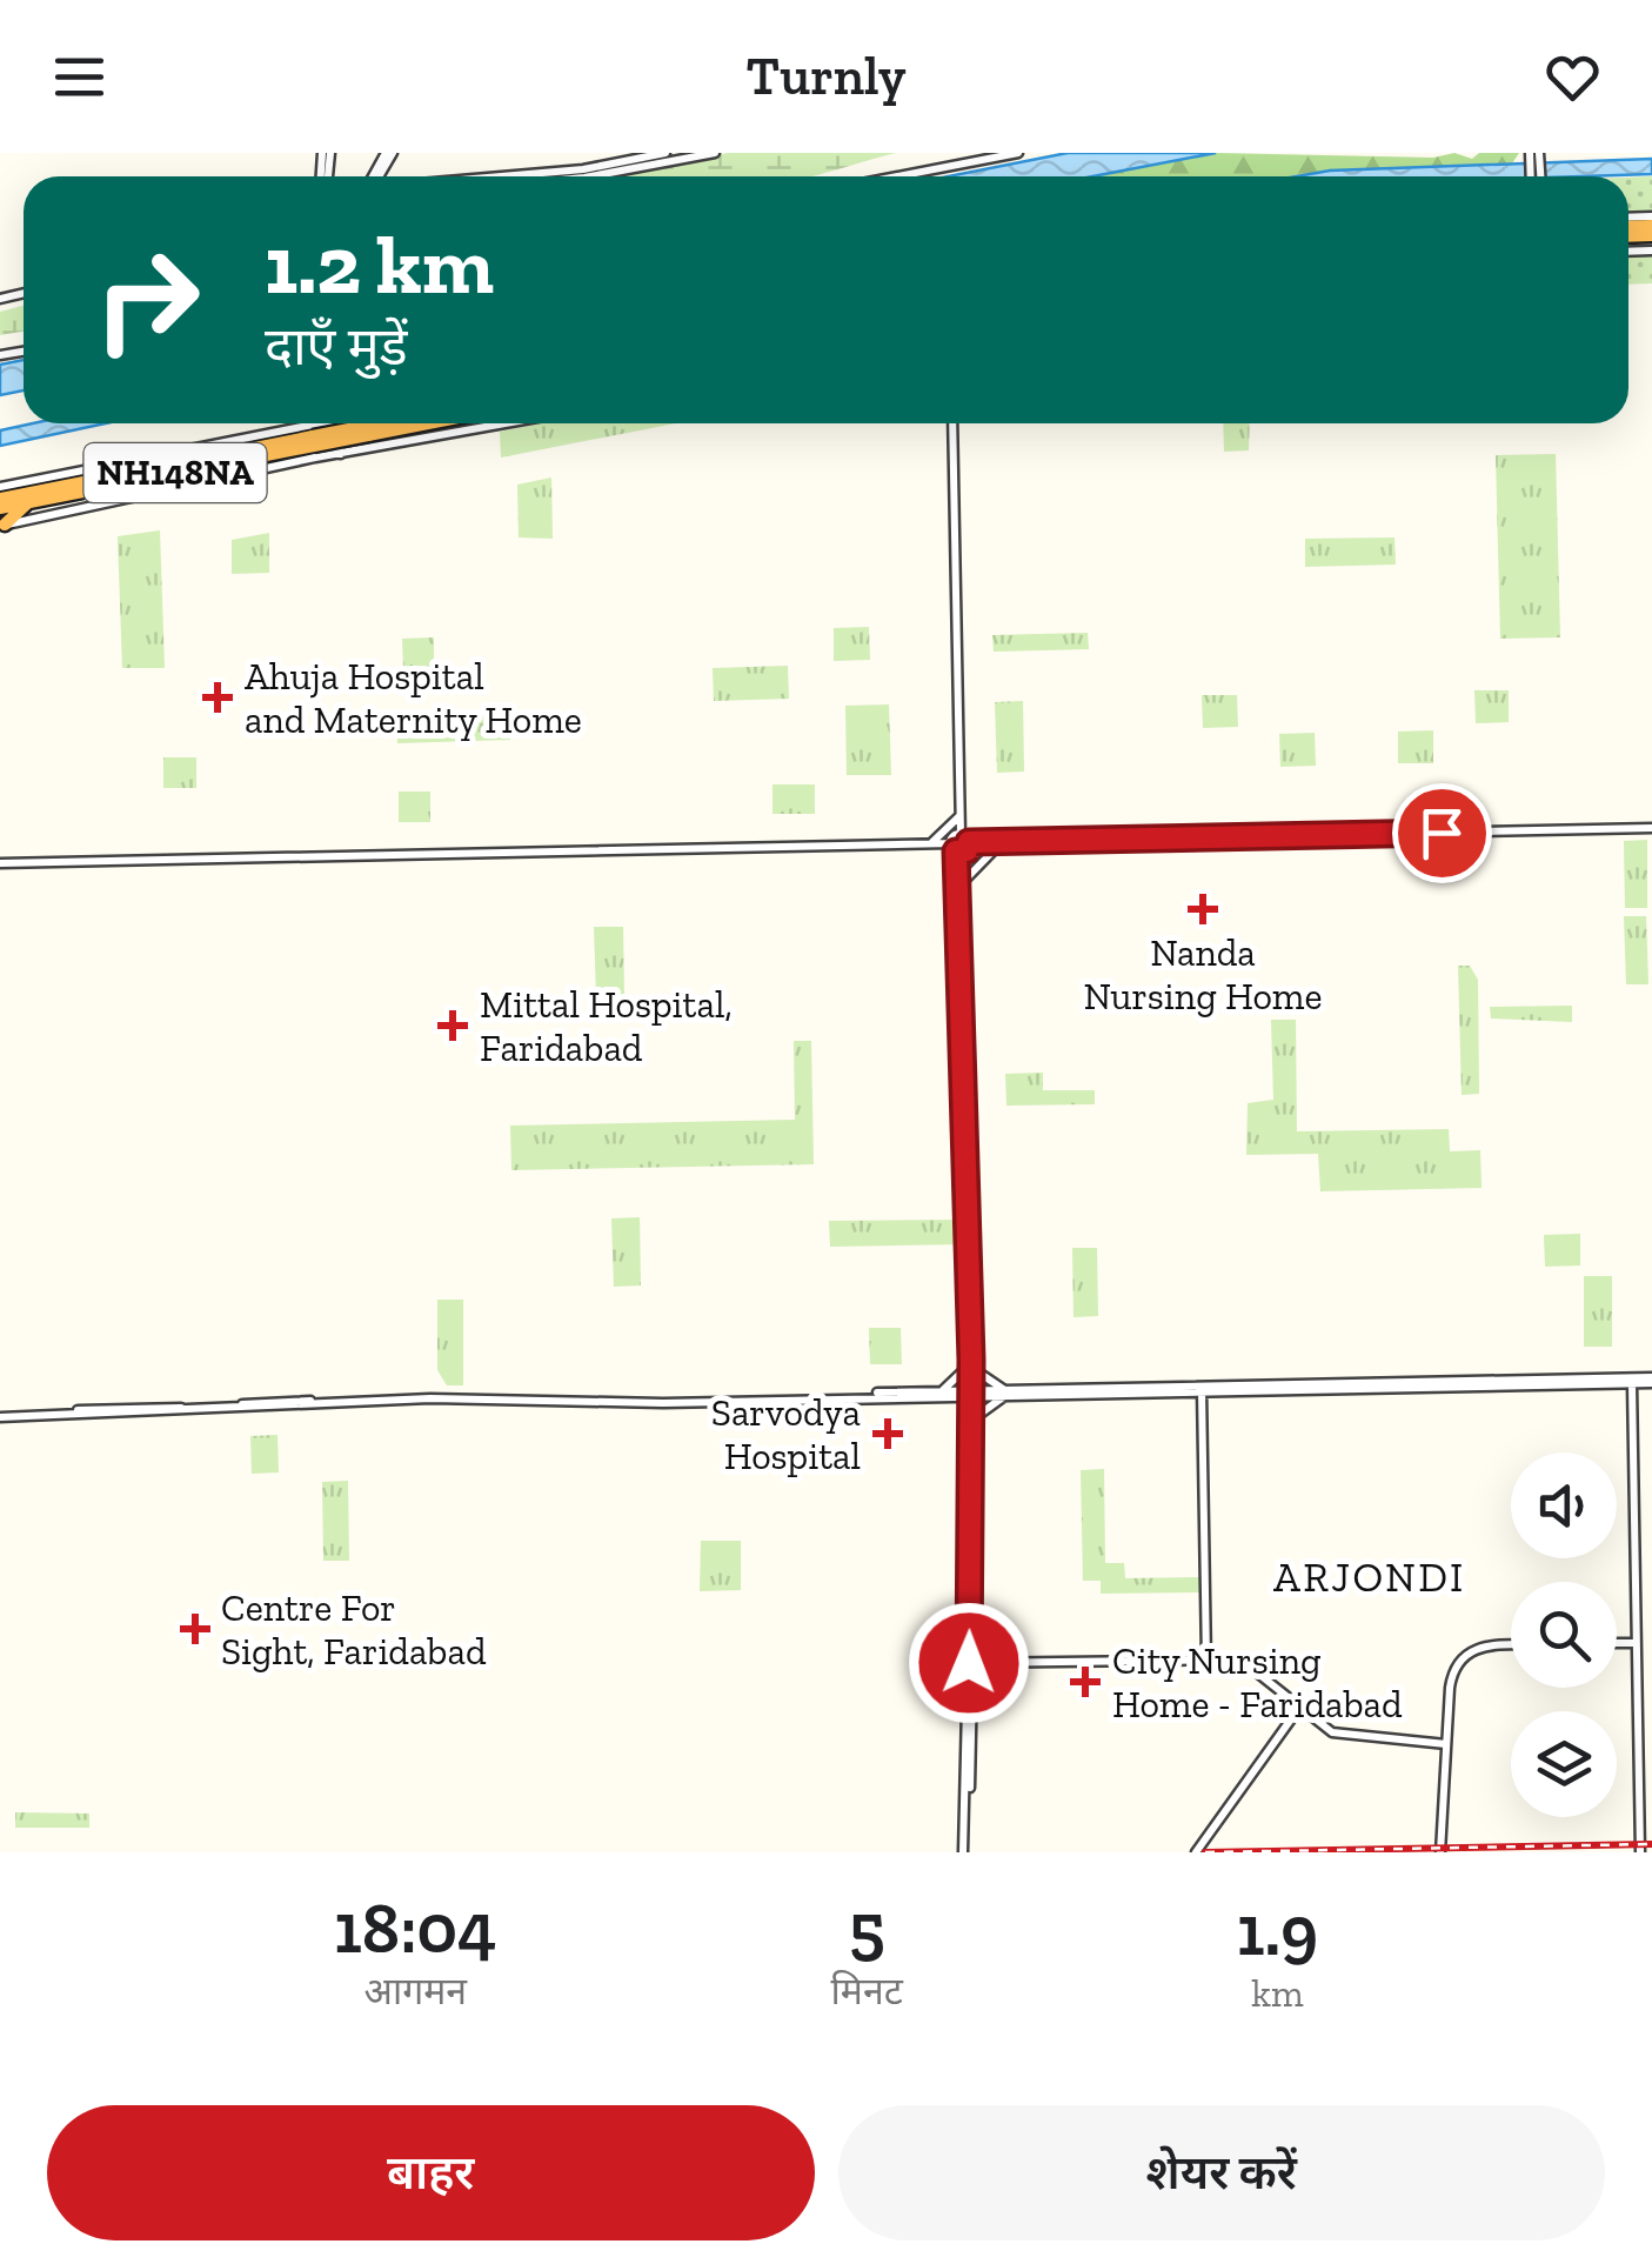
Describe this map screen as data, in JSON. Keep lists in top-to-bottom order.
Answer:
{
  "streets": {
    "highway": ["NH148NA"]
  },
  "districts": ["ARJONDI"],
  "places": {
    "health": [
      "Ahuja Hospital and Maternity Home",
      "Nanda Nursing Home",
      "Mittal Hospital, Faridabad",
      "Sarvodya Hospital",
      "Centre For Sight, Faridabad",
      "City Nursing Home - Faridabad"
    ]
  },
  "page": {
    "header": "Turnly",
    "turn": ["1.2 km", "दाएँ मुड़ें"],
    "eta": [
      "18:04",
      "आगमन",
      "5",
      "मिनट",
      "1.9",
      "km"
    ],
    "buttons": ["बाहर", "शेयर करें"]
  }
}
